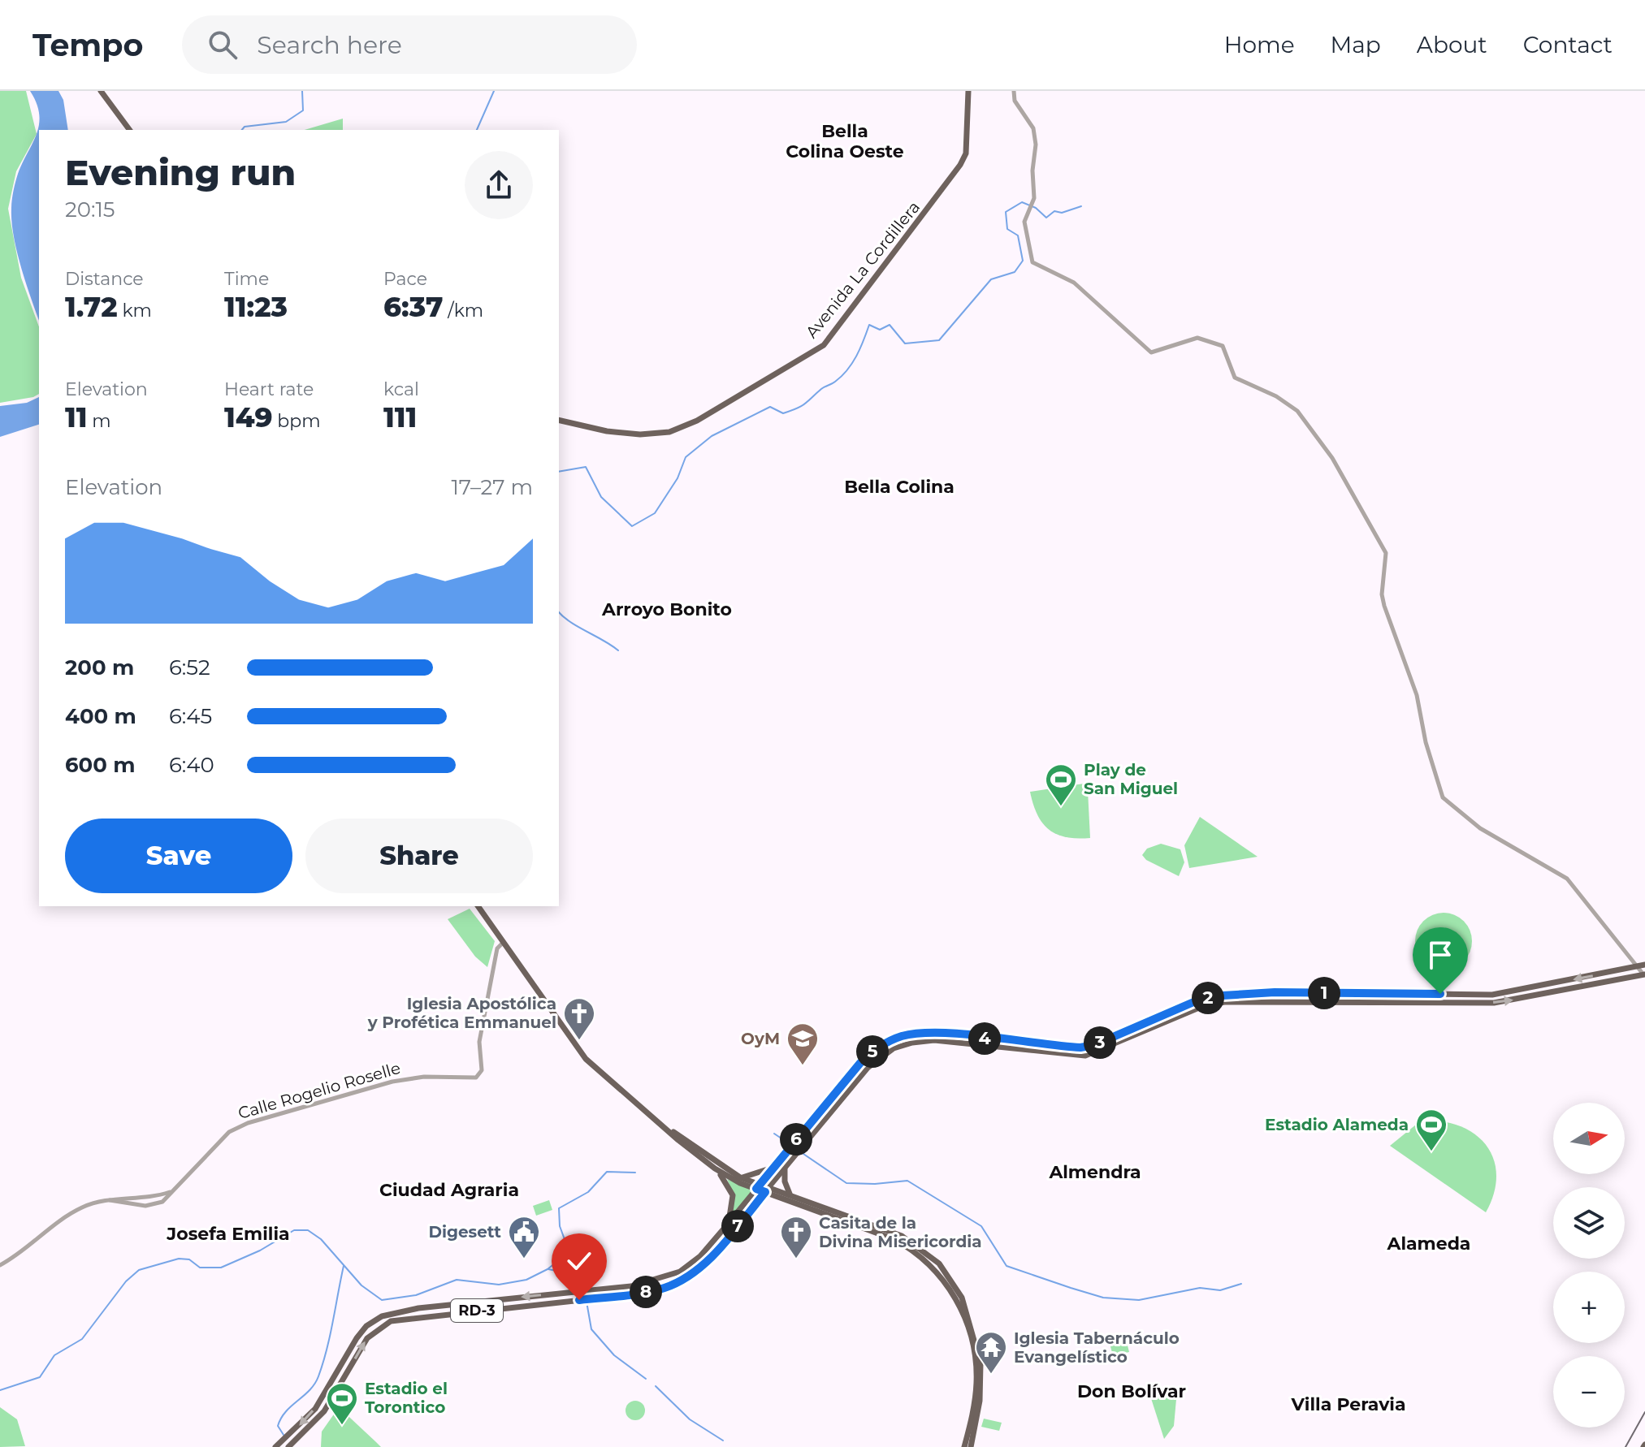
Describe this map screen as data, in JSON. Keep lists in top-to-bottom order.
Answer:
{
  "streets": {
    "main road": ["Avenida La Cordillera", "RD-3"],
    "street": ["Calle Rogelio Roselle"]
  },
  "districts": [
    "Bella Colina Oeste",
    "Bella Colina",
    "Arroyo Bonito",
    "Almendra",
    "Ciudad Agraria",
    "Josefa Emilia",
    "Alameda",
    "Don Bolívar",
    "Villa Peravia"
  ],
  "places": {
    "sports": ["Play de San Miguel", "Estadio Alameda", "Estadio el Torontico"],
    "church": ["Iglesia Apostólica y Profética Emmanuel", "Casita de la Divina Misericordia"],
    "school or university": ["OyM"],
    "public building": ["Digesett"],
    "temple": ["Iglesia Tabernáculo Evangelístico"]
  },
  "north": "right",
  "page": {
    "header": "Tempo",
    "search": "Search here",
    "nav": [
      "Home",
      "Map",
      "About",
      "Contact"
    ],
    "heading": ["Evening run", "20:15"],
    "stats": [
      ["Distance", "1.72 km"],
      ["Time", "11:23"],
      ["Pace", "6:37 /km"],
      ["Elevation", "11 m"],
      ["Heart rate", "149 bpm"],
      ["kcal", "111"]
    ],
    "chart": ["Elevation", "17–27 m"],
    "list": [
      {
        "name": "200 m",
        "note": "6:52"
      },
      {
        "name": "400 m",
        "note": "6:45"
      },
      {
        "name": "600 m",
        "note": "6:40"
      }
    ],
    "buttons": ["Save", "Share"],
    "pins": [
      "1",
      "2",
      "4",
      "3",
      "5",
      "6",
      "7",
      "8"
    ],
    "map_buttons": ["+", "−"]
  }
}
